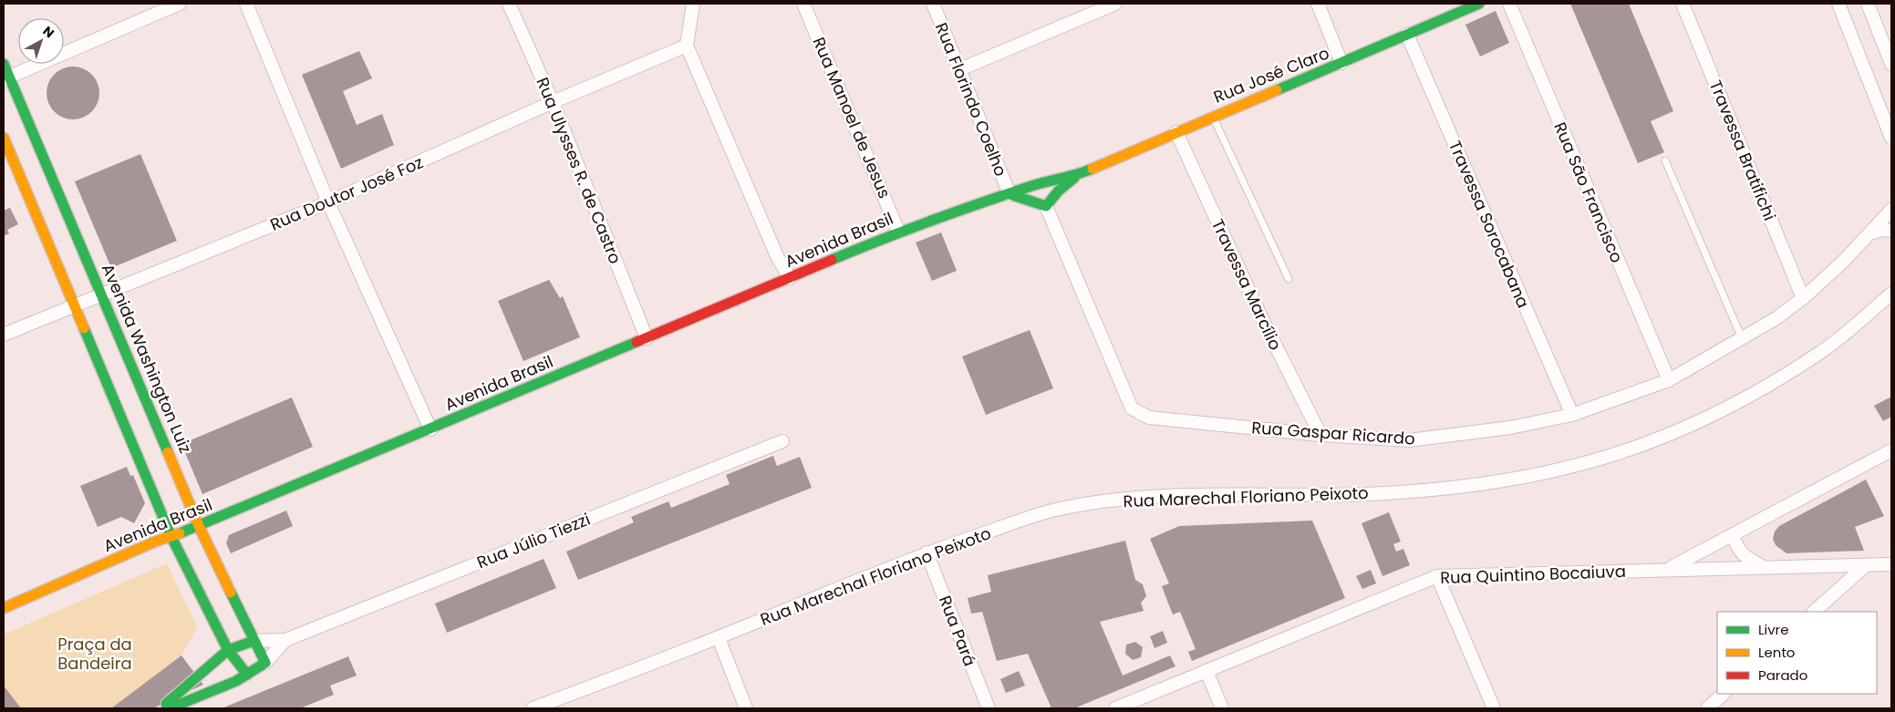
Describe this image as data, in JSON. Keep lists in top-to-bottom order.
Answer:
{
  "streets": {
    "street": [
      "Rua José Claro",
      "Rua Florindo Coelho",
      "Rua Manoel de Jesus",
      "Travessa Bratifichi",
      "Rua Ulysses R. de Castro",
      "Rua São Francisco",
      "Rua Doutor José Foz",
      "Travessa Sorocabana",
      "Avenida Brasil",
      "Travessa Marcílio",
      "Avenida Washington Luiz",
      "Rua Gaspar Ricardo",
      "Rua Marechal Floriano Peixoto",
      "Rua Júlio Tiezzi",
      "Rua Quintino Bocaiuva",
      "Rua Pará"
    ]
  },
  "crossings": [
    ["Rua José Claro", "Rua Florindo Coelho"],
    ["Rua José Claro", "Travessa Sorocabana"],
    ["Rua José Claro", "Avenida Brasil"],
    ["Rua José Claro", "Travessa Marcílio"],
    ["Rua José Claro", "Rua Gaspar Ricardo"],
    ["Rua Florindo Coelho", "Avenida Brasil"],
    ["Rua Manoel de Jesus", "Avenida Brasil"],
    ["Travessa Bratifichi", "Rua Gaspar Ricardo"],
    ["Rua Ulysses R. de Castro", "Rua Doutor José Foz"],
    ["Rua Ulysses R. de Castro", "Avenida Brasil"],
    ["Rua São Francisco", "Rua Gaspar Ricardo"],
    ["Rua Doutor José Foz", "Avenida Washington Luiz"],
    ["Travessa Sorocabana", "Rua Gaspar Ricardo"],
    ["Avenida Brasil", "Avenida Washington Luiz"],
    ["Travessa Marcílio", "Rua Gaspar Ricardo"],
    ["Avenida Washington Luiz", "Rua Júlio Tiezzi"],
    ["Rua Marechal Floriano Peixoto", "Rua Pará"]
  ],
  "parks": ["Praça da Bandeira"],
  "legend": ["Livre", "Lento", "Parado"],
  "north": "top right"
}
